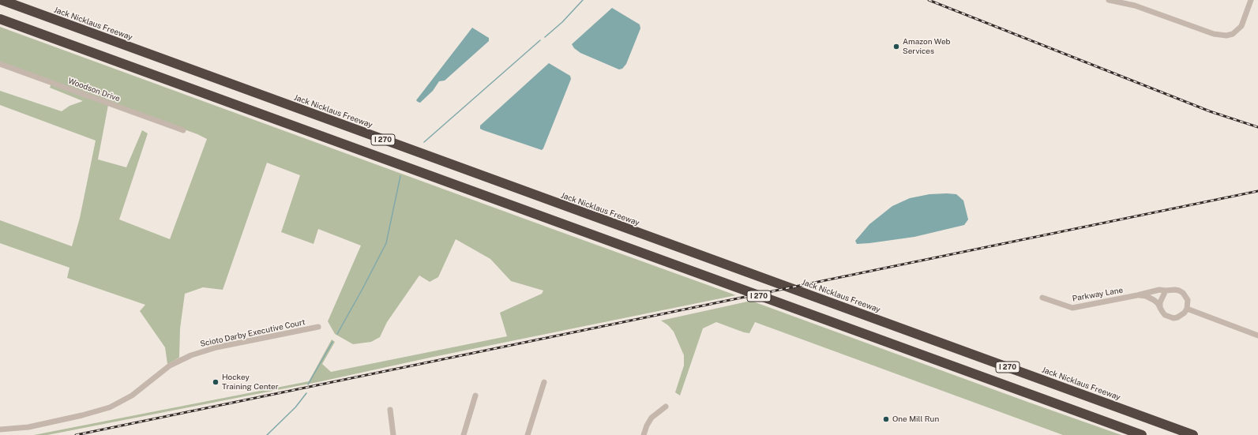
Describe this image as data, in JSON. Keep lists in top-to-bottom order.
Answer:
{
  "streets": {
    "highway": ["Jack Nicklaus Freeway", "I 270"],
    "street": ["Woodson Drive", "Parkway Lane", "Scioto Darby Executive Court"]
  },
  "places": ["Amazon Web Services", "Hockey Training Center", "One Mill Run"]
}
